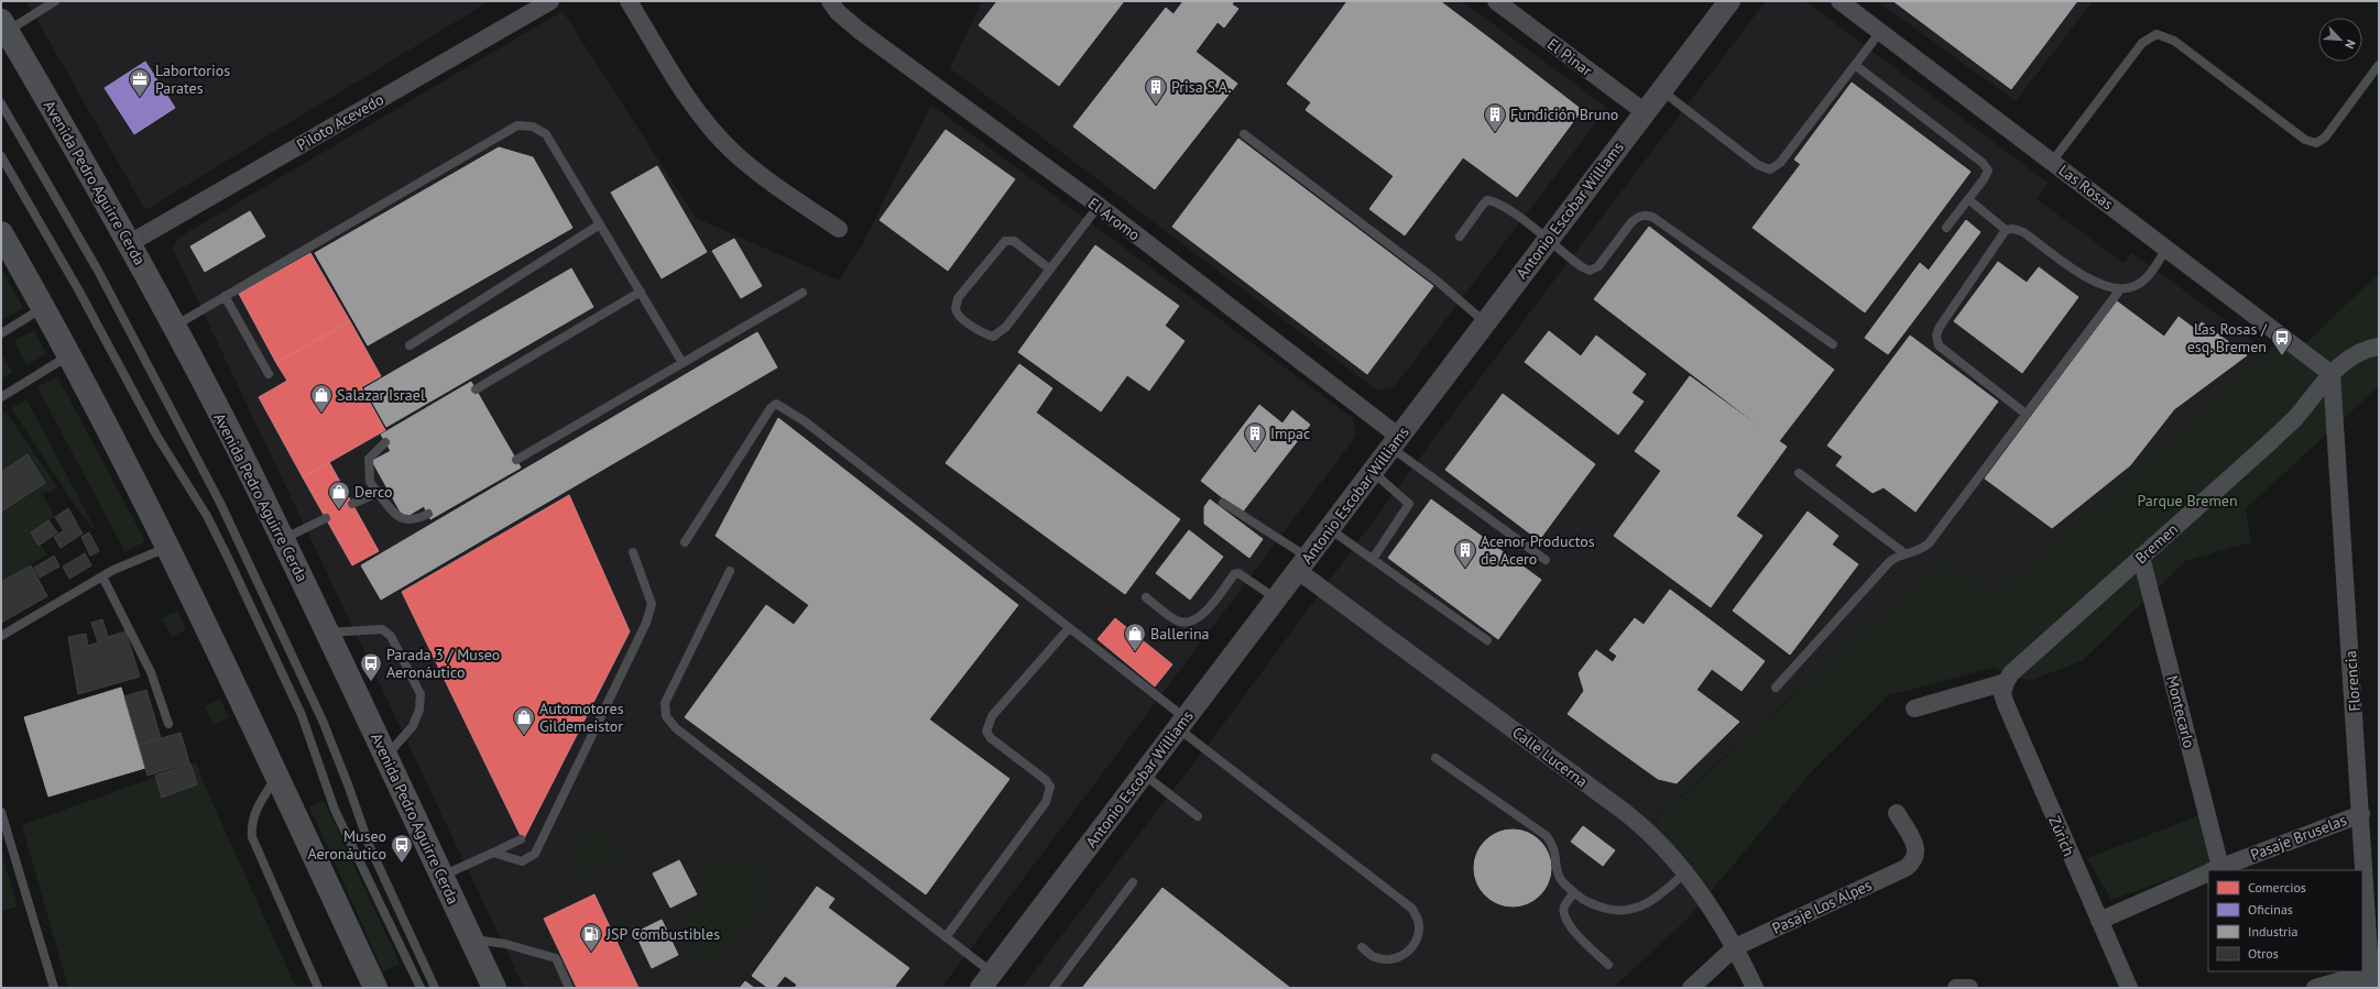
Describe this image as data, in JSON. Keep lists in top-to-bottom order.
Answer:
{
  "streets": {
    "main road": ["Avenida Pedro Aguirre Cerda"],
    "street": [
      "El Pinar",
      "Piloto Acevedo",
      "Las Rosas",
      "Antonio Escobar Williams",
      "El Aromo",
      "Bremen",
      "Florencia",
      "Montecarlo",
      "Calle Lucerna",
      "Zúrich",
      "Pasaje Bruselas",
      "Pasaje Los Alpes"
    ]
  },
  "crossings": [
    ["El Pinar", "Antonio Escobar Williams"],
    ["Piloto Acevedo", "Avenida Pedro Aguirre Cerda"],
    ["Las Rosas", "Bremen"],
    ["Las Rosas", "Florencia"],
    ["Antonio Escobar Williams", "El Aromo"],
    ["Antonio Escobar Williams", "Calle Lucerna"],
    ["Bremen", "Florencia"],
    ["Bremen", "Montecarlo"],
    ["Bremen", "Zúrich"],
    ["Florencia", "Pasaje Bruselas"],
    ["Montecarlo", "Pasaje Bruselas"],
    ["Calle Lucerna", "Pasaje Los Alpes"],
    ["Zúrich", "Pasaje Bruselas"]
  ],
  "parks": ["Parque Bremen"],
  "places": {
    "office": ["Labortorios Parates"],
    "building": [
      "Prisa S.A.",
      "Fundición Bruno",
      "Impac",
      "Acenor Productos de Acero"
    ],
    "bus stop": ["Las Rosas / esq. Bremen", "Parada 3 / Museo Aeronáutico", "Museo Aeronáutico"],
    "shop": [
      "Salazar Israel",
      "Derco",
      "Ballerina",
      "Automotores Gildemeistor"
    ],
    "fuel station": ["JSP Combustibles"]
  },
  "legend": [
    "Comercios",
    "Oficinas",
    "Industria",
    "Otros"
  ],
  "north": "bottom right"
}
